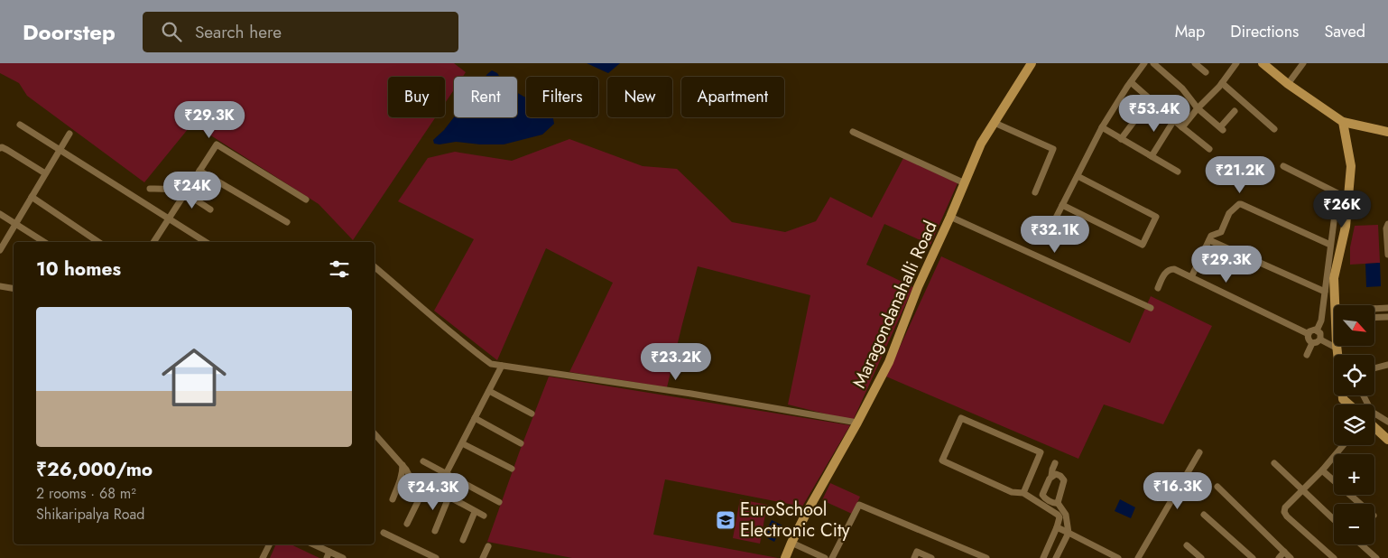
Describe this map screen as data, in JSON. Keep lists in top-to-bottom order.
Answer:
{
  "streets": {
    "street": ["Maragondanahalli Road"]
  },
  "places": {
    "school or university": ["EuroSchool Electronic City"]
  },
  "north": "bottom right",
  "page": {
    "header": "Doorstep",
    "search": "Search here",
    "nav": ["Map", "Directions", "Saved"],
    "chip": [
      "Buy",
      "Rent",
      "Filters",
      "New",
      "Apartment"
    ],
    "price": [
      "₹53.4K",
      "₹29.3K",
      "₹21.2K",
      "₹24K",
      "₹26K",
      "₹32.1K",
      "₹29.3K",
      "₹23.2K",
      "₹16.3K",
      "₹24.3K"
    ],
    "heading": "10 homes",
    "list": [
      {
        "name": "₹26,000/mo",
        "note": "2 rooms · 68 m² · Shikaripalya Road"
      }
    ],
    "map_buttons": ["+", "−"]
  }
}
